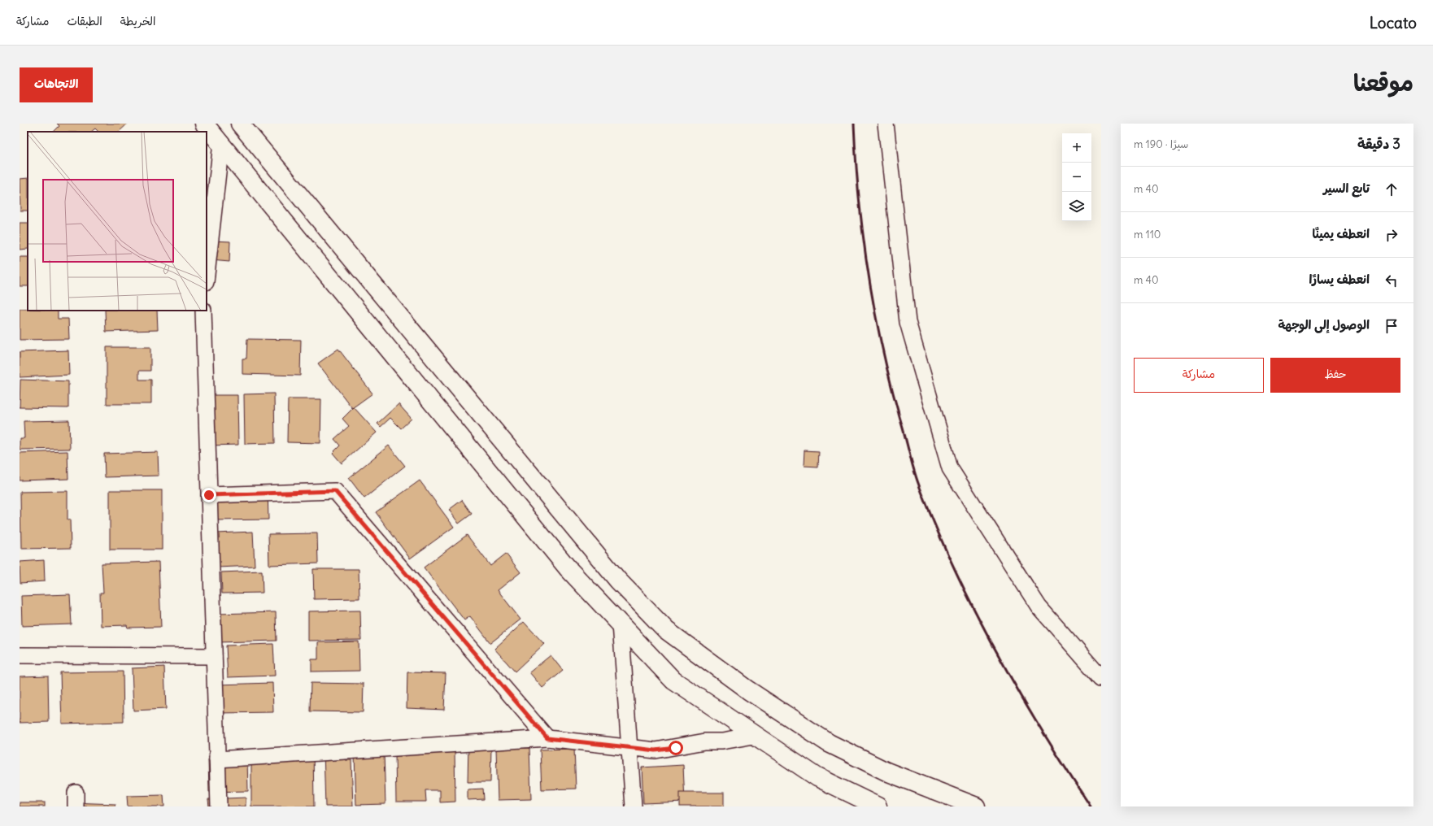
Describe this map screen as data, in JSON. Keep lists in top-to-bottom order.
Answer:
{
  "page": {
    "header": "Locato",
    "nav": ["الخريطة", "الطبقات", "مشاركة"],
    "title": "موقعنا",
    "buttons": [
      "الاتجاهات",
      ["حفظ", "مشاركة"]
    ],
    "heading": ["3 دقيقة", "سيرًا · 190 m"],
    "map_buttons": ["+", "−"],
    "list": [
      ["تابع السير", "40 m"],
      ["انعطف يمينًا", "110 m"],
      ["انعطف يسارًا", "40 m"],
      "الوصول إلى الوجهة"
    ]
  }
}
